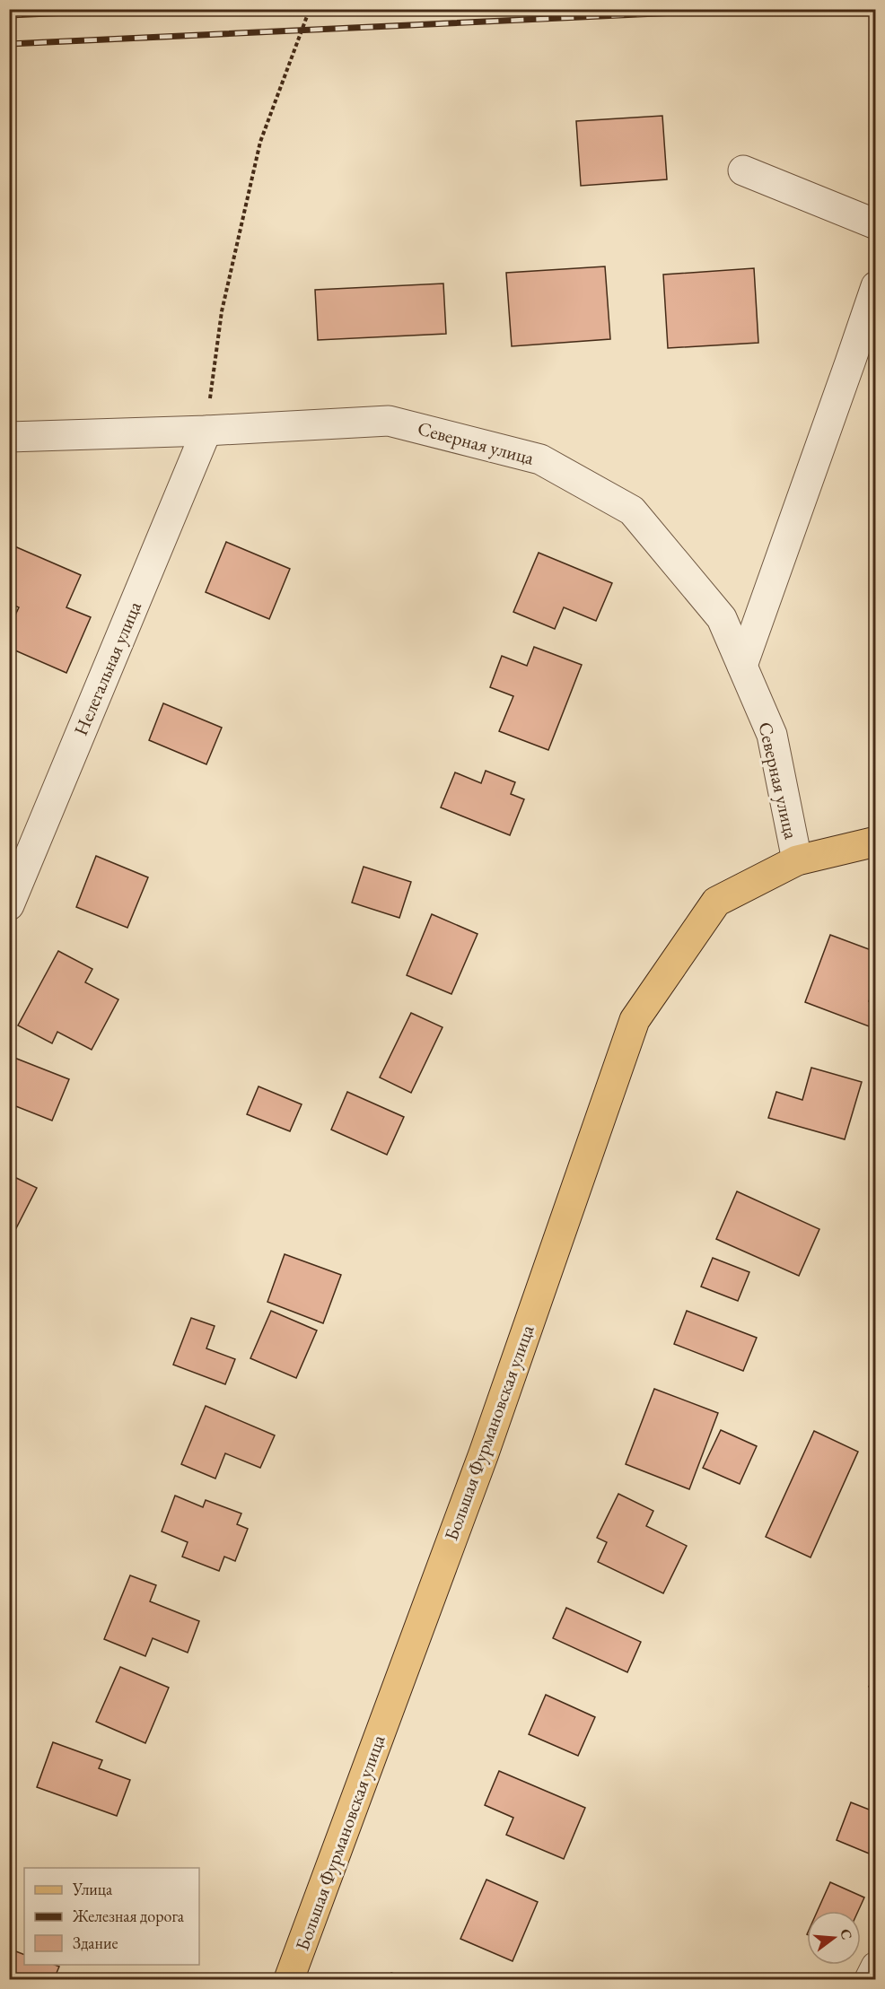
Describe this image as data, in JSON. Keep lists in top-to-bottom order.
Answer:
{
  "streets": {
    "main road": ["Большая Фурмановская улица"],
    "street": ["Северная улица", "Нелегальная улица"]
  },
  "crossings": [
    ["Северная улица", "Нелегальная улица"],
    ["Северная улица", "Большая Фурмановская улица"]
  ],
  "legend": ["Улица", "Железная дорога", "Здание"],
  "north": "right"
}
